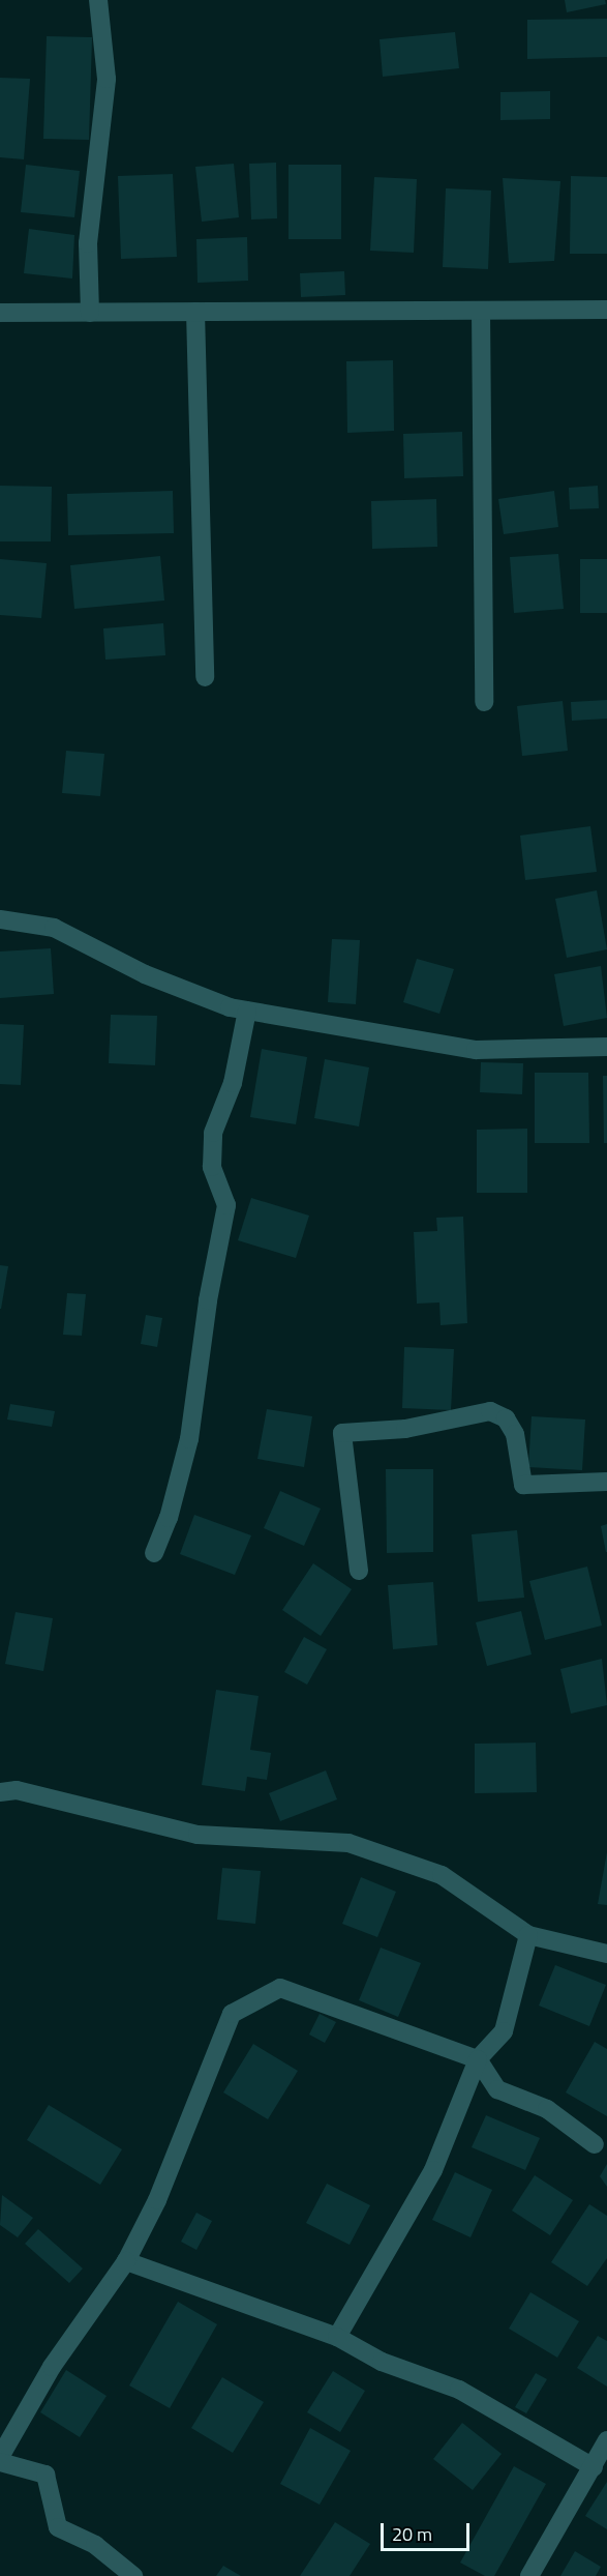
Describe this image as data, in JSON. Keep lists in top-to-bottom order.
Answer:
{
  "scale_bar": "20 m"
}
